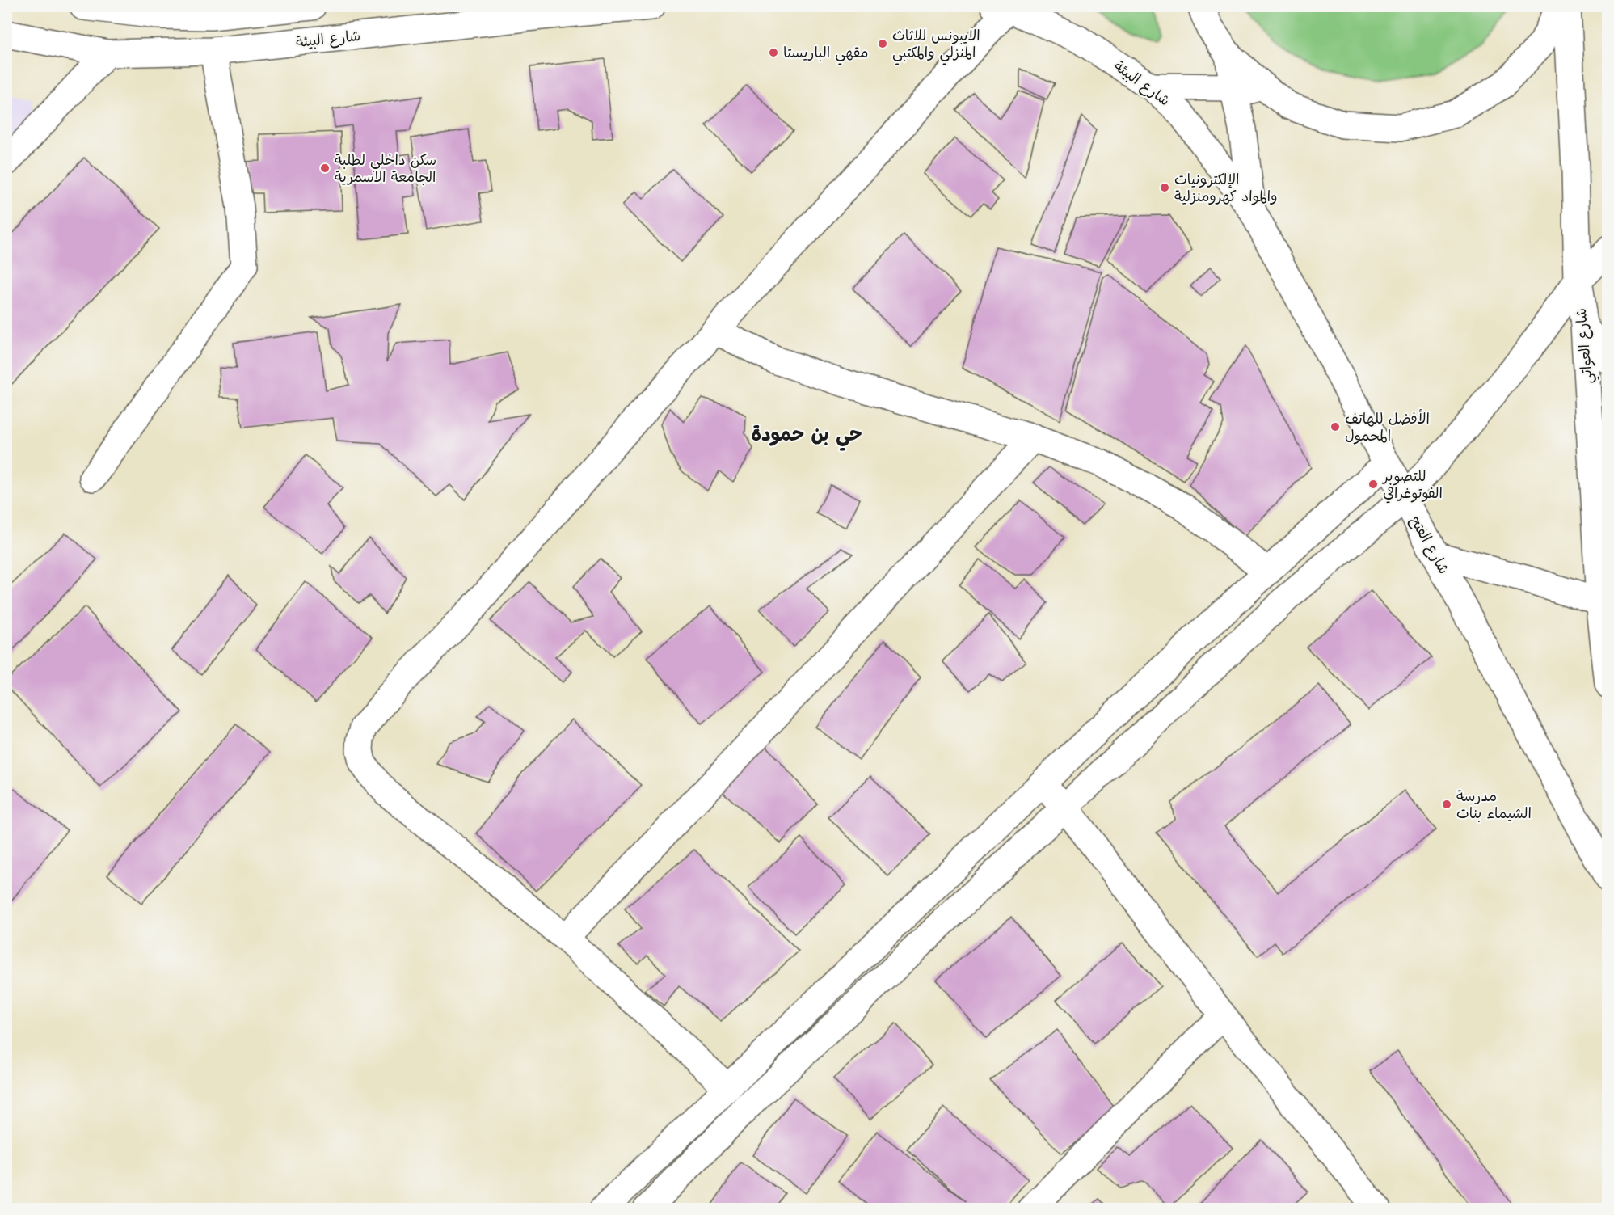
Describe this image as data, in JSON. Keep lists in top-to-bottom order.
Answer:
{
  "streets": {
    "street": ["شارع البيئة", "شارع العواتي", "شارع الفتح"]
  },
  "crossings": [
    ["شارع البيئة", "شارع الفتح"]
  ],
  "districts": ["حي بن حمودة"],
  "places": [
    "الايبونس للاثاث المنزلي والمكتبي",
    "مقهي الباريستا",
    "سكن داخلي لطلبة الجامعة اﻻسمرية",
    "الإلكترونيات والمواد كهرومنزلية",
    "الأفضل للهاتف المحمول",
    "للتصوير الفوتوغرافي",
    "مدرسة الشيماء بنات"
  ]
}
